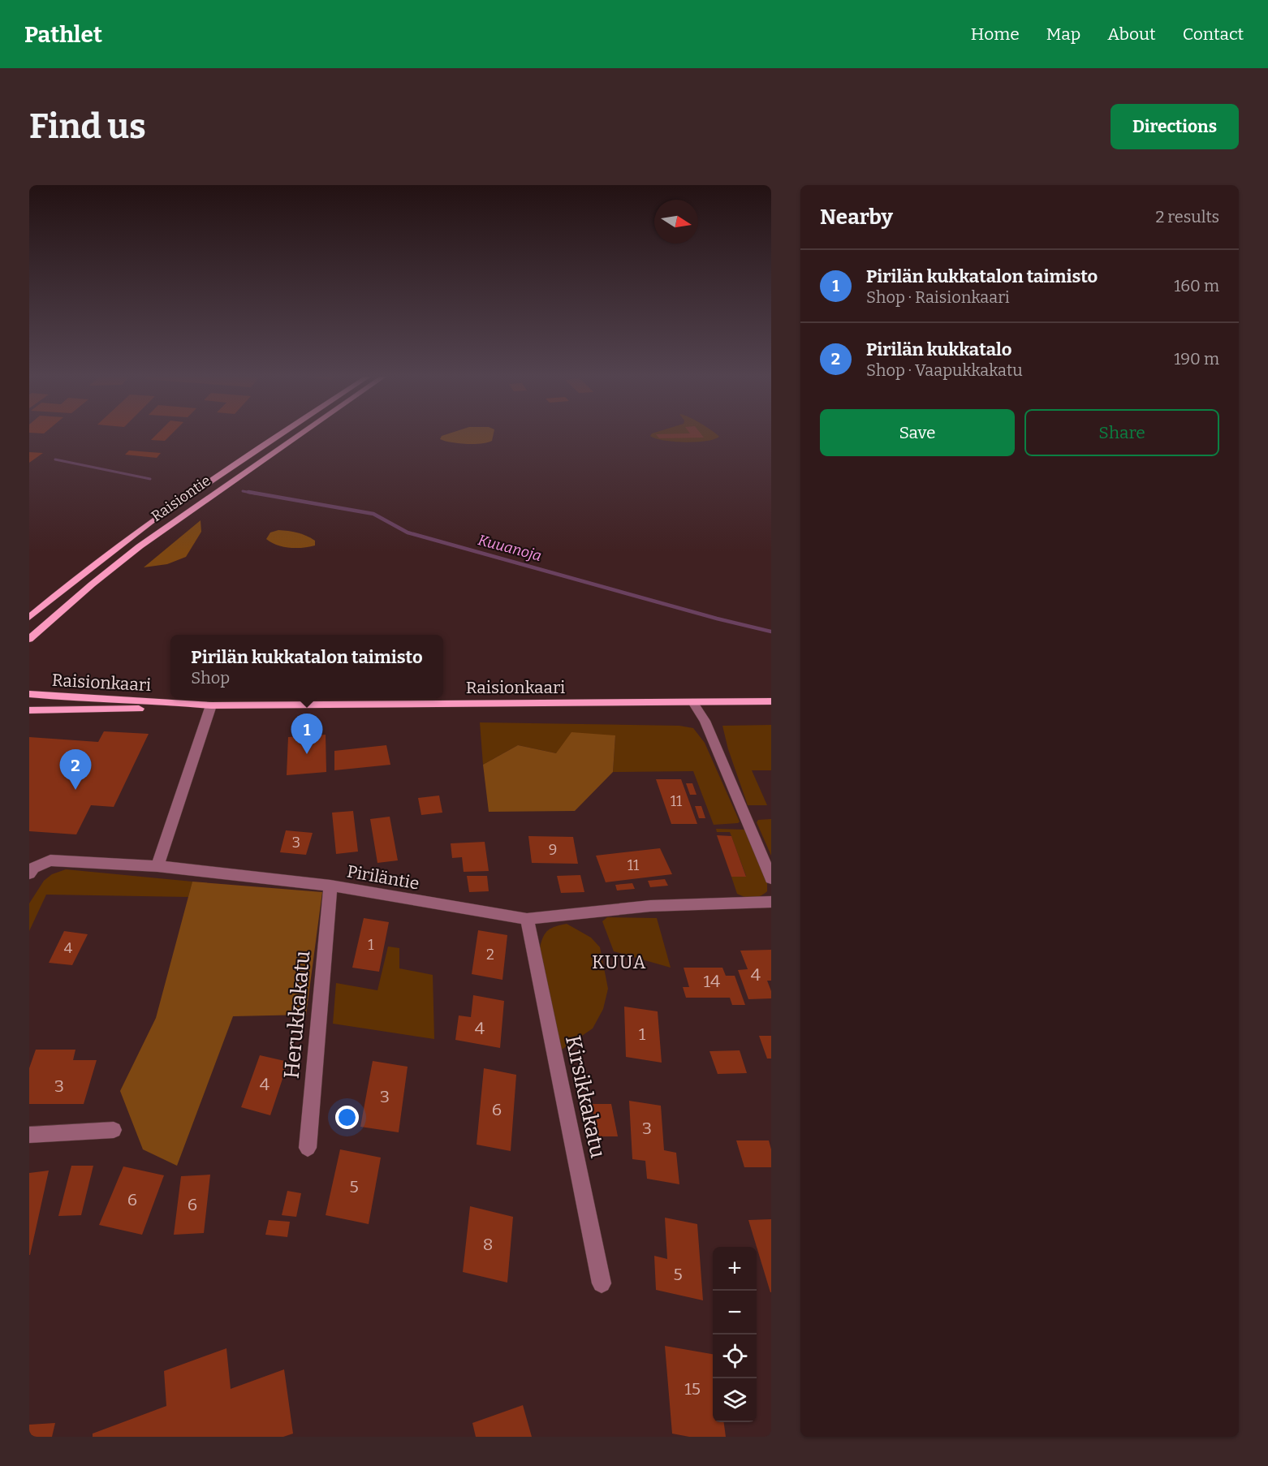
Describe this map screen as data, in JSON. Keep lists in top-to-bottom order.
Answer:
{
  "streets": {
    "main road": ["Raisiontie", "Raisionkaari"],
    "street": ["Piriläntie", "Herukkakatu", "Kirsikkakatu"]
  },
  "crossings": [
    ["Piriläntie", "Herukkakatu"],
    ["Piriläntie", "Kirsikkakatu"]
  ],
  "districts": ["KUUA"],
  "water": ["Kuuanoja"],
  "house_numbers": [
    "11",
    "3",
    "9",
    "11",
    "1",
    "4",
    "2",
    "4",
    "14",
    "4",
    "1",
    "4",
    "3",
    "3",
    "6",
    "3",
    "5",
    "6",
    "6",
    "8",
    "5",
    "15"
  ],
  "north": "right",
  "page": {
    "header": "Pathlet",
    "nav": [
      "Home",
      "Map",
      "About",
      "Contact"
    ],
    "buttons": [
      "Directions",
      ["Save", "Share"]
    ],
    "title": "Find us",
    "heading": ["Nearby", "2 results"],
    "list": [
      {
        "mark": "1",
        "name": "Pirilän kukkatalon taimisto",
        "note": "Shop · Raisionkaari",
        "value": "160 m"
      },
      {
        "mark": "2",
        "name": "Pirilän kukkatalo",
        "note": "Shop · Vaapukkakatu",
        "value": "190 m"
      }
    ],
    "popup": ["Pirilän kukkatalon taimisto", "Shop"],
    "pins": ["1", "2"],
    "map_buttons": ["+", "−"]
  }
}
